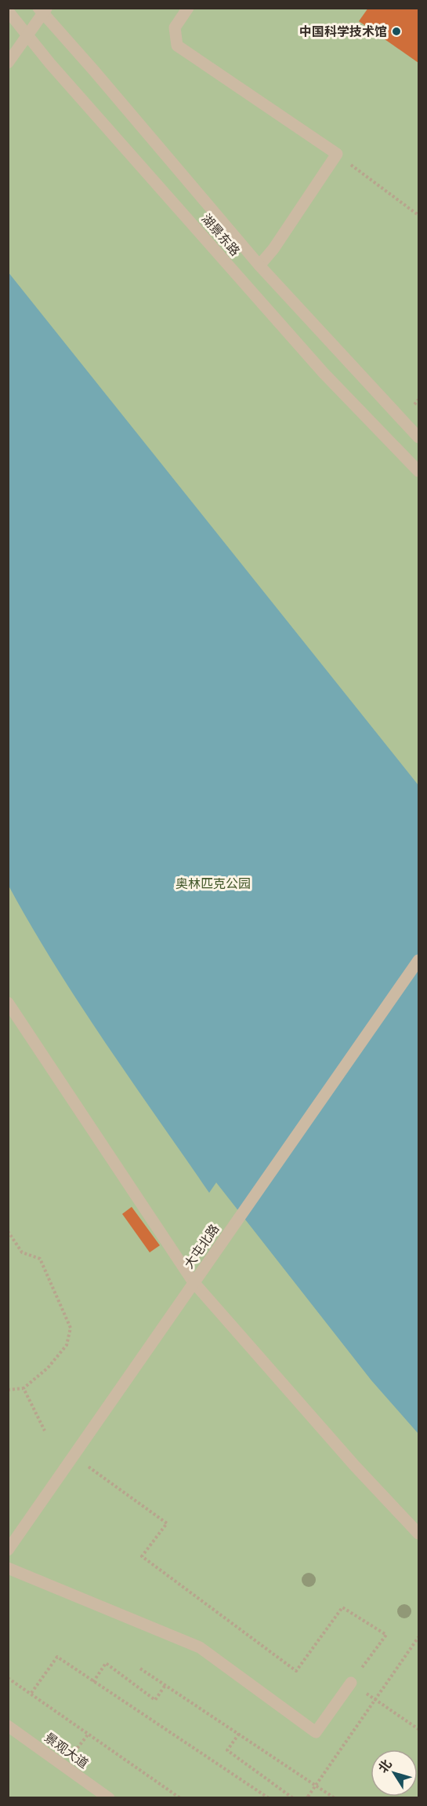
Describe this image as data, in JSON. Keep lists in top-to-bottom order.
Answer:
{
  "streets": {
    "street": ["湖景东路", "大屯北路", "景观大道"]
  },
  "parks": ["奥林匹克公园"],
  "places": ["中国科学技术馆"],
  "north": "top left"
}
